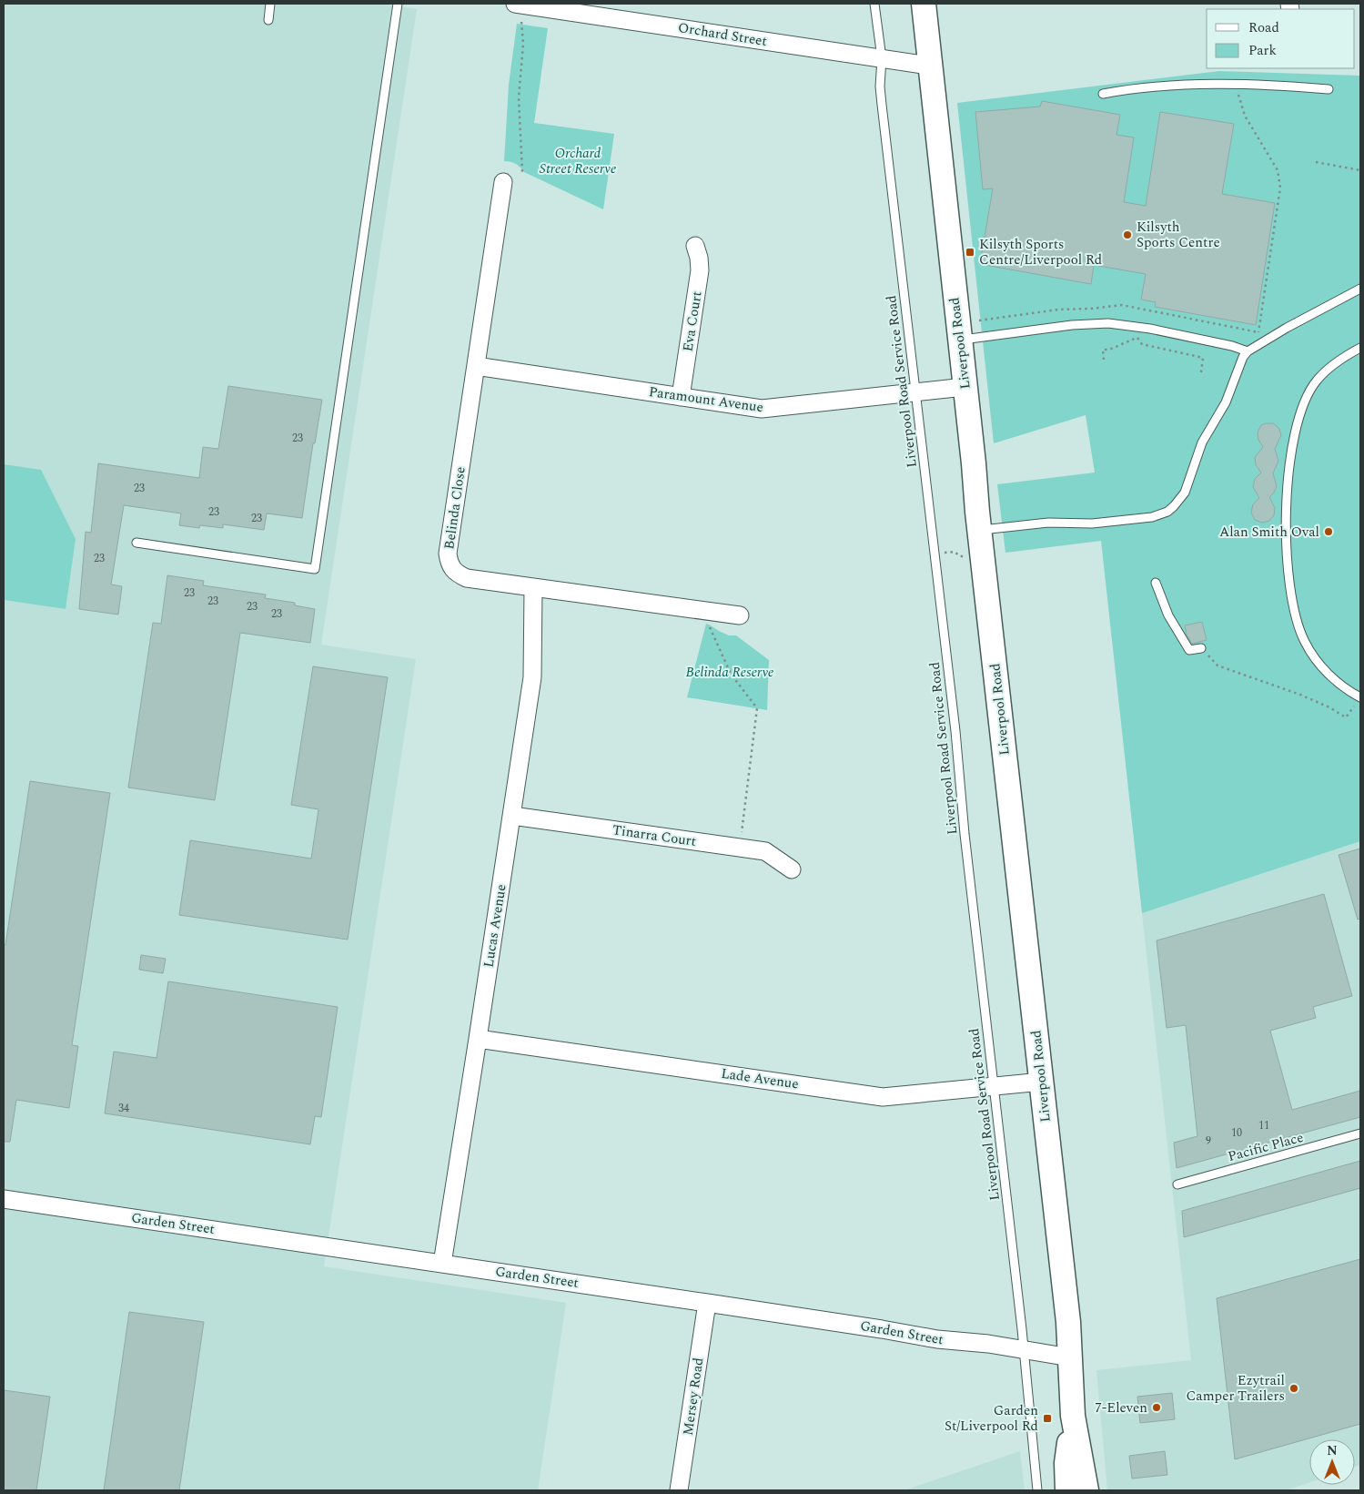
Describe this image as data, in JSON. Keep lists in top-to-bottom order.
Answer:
{
  "streets": {
    "main road": ["Liverpool Road"],
    "street": [
      "Orchard Street",
      "Eva Court",
      "Paramount Avenue",
      "Belinda Close",
      "Tinarra Court",
      "Lucas Avenue",
      "Lade Avenue",
      "Garden Street",
      "Mersey Road"
    ],
    "lane": ["Liverpool Road Service Road", "Pacific Place"]
  },
  "crossings": [
    ["Orchard Street", "Liverpool Road"],
    ["Orchard Street", "Liverpool Road Service Road"],
    ["Eva Court", "Paramount Avenue"],
    ["Liverpool Road", "Paramount Avenue"],
    ["Liverpool Road", "Lade Avenue"],
    ["Liverpool Road", "Garden Street"],
    ["Liverpool Road Service Road", "Paramount Avenue"],
    ["Liverpool Road Service Road", "Lade Avenue"],
    ["Liverpool Road Service Road", "Garden Street"],
    ["Paramount Avenue", "Belinda Close"],
    ["Belinda Close", "Lucas Avenue"],
    ["Tinarra Court", "Lucas Avenue"],
    ["Lucas Avenue", "Lade Avenue"],
    ["Lucas Avenue", "Garden Street"],
    ["Garden Street", "Mersey Road"]
  ],
  "parks": ["Orchard Street Reserve", "Belinda Reserve"],
  "places": {
    "other": [
      "Kilsyth Sports Centre",
      "Alan Smith Oval",
      "Ezytrail Camper Trailers",
      "7-Eleven"
    ],
    "transit": ["Kilsyth Sports Centre/Liverpool Rd", "Garden St/Liverpool Rd"]
  },
  "house_numbers": [
    "23",
    "23",
    "23",
    "23",
    "23",
    "23",
    "23",
    "23",
    "23",
    "34",
    "11",
    "10",
    "9"
  ],
  "legend": ["Road", "Park"],
  "north": "top"
}
